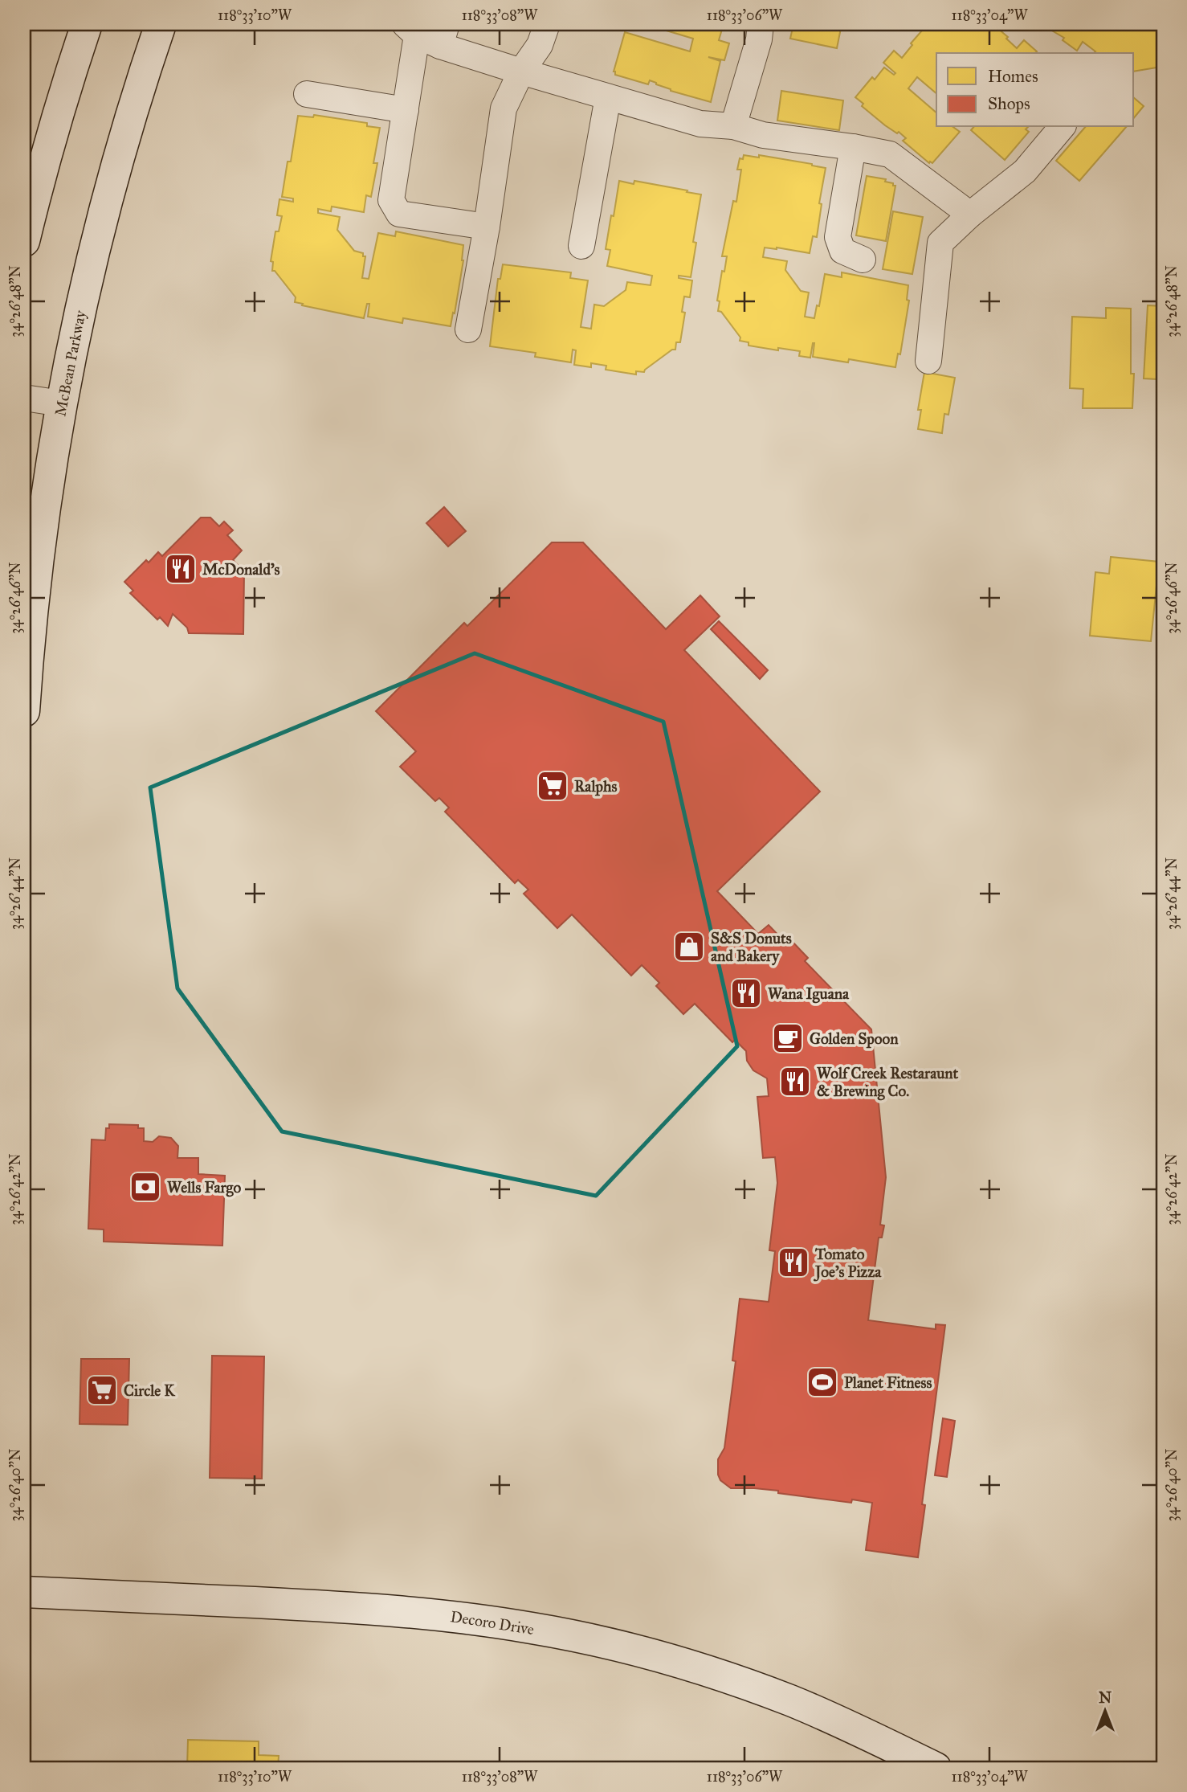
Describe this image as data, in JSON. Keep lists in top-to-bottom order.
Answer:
{
  "streets": {
    "main road": ["McBean Parkway", "Decoro Drive"]
  },
  "places": {
    "restaurant": [
      "McDonald's",
      "Wana Iguana",
      "Wolf Creek Restaraunt & Brewing Co.",
      "Tomato Joe's Pizza"
    ],
    "supermarket": ["Ralphs", "Circle K"],
    "shop": ["S&S Donuts and Bakery"],
    "cafe": ["Golden Spoon"],
    "bank": ["Wells Fargo"],
    "sports": ["Planet Fitness"]
  },
  "legend": ["Homes", "Shops"],
  "north": "top",
  "coordinates": [
    "118°33'10\"W",
    "118°33'08\"W",
    "118°33'06\"W",
    "118°33'04\"W",
    "34°26'48\"N",
    "34°26'46\"N",
    "34°26'44\"N",
    "34°26'42\"N",
    "34°26'40\"N"
  ]
}
